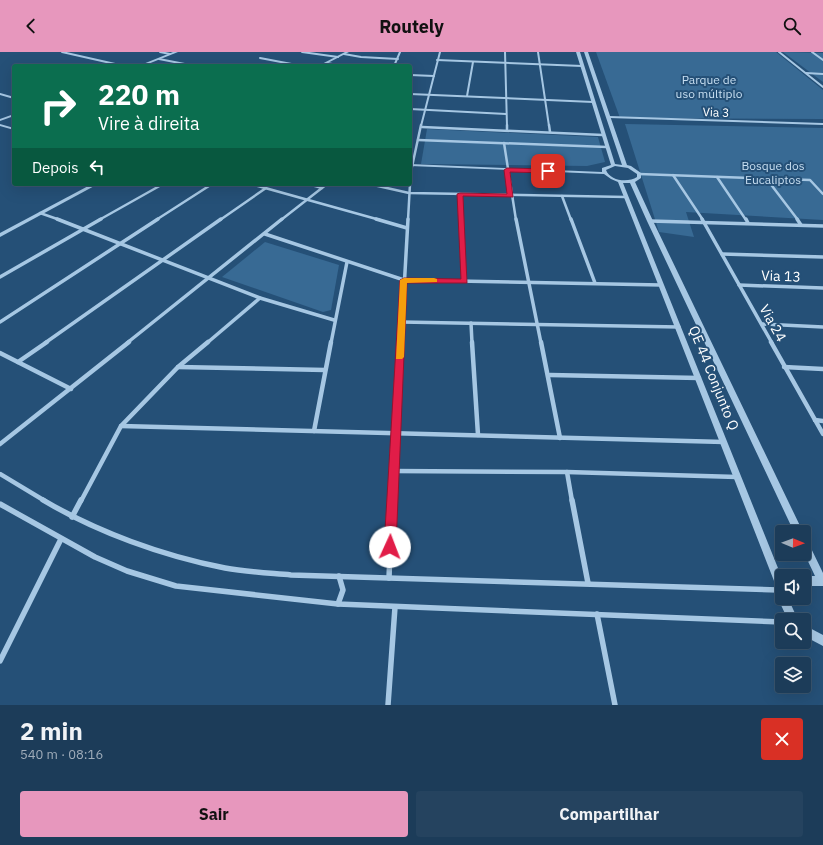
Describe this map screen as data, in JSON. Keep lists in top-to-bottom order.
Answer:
{
  "streets": {
    "street": [
      "Via 3",
      "Via 13",
      "Via 24",
      "QE 44 Conjunto Q"
    ]
  },
  "crossings": [
    ["Via 13", "Via 24"]
  ],
  "parks": ["Parque de uso múltiplo", "Bosque dos Eucaliptos"],
  "north": "right",
  "page": {
    "header": "Routely",
    "turn": ["220 m", "Vire à direita"],
    "then": "Depois",
    "heading": ["2 min", "540 m · 08:16"],
    "buttons": ["Sair", "Compartilhar"]
  }
}
